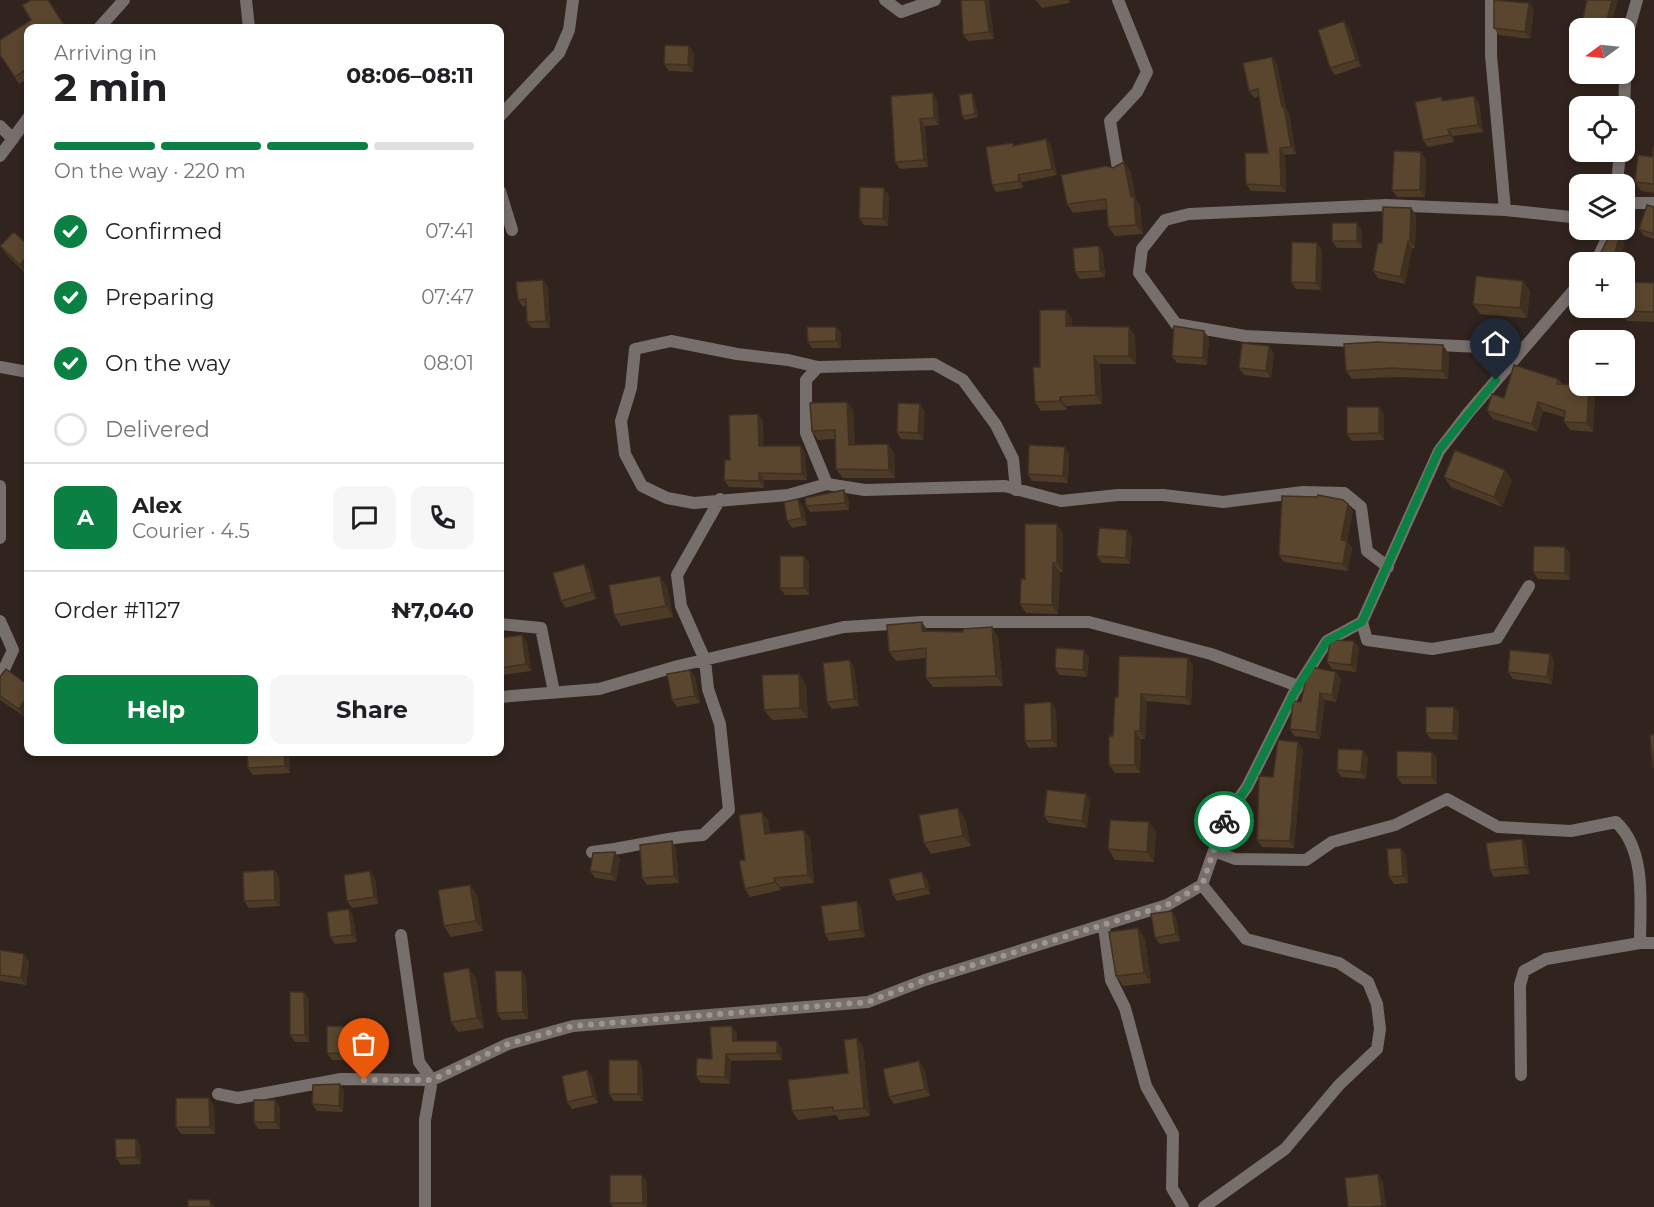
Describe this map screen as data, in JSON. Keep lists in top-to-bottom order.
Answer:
{
  "north": "left",
  "page": {
    "map_buttons": ["+", "−"],
    "heading": ["2 min", "Arriving in", "08:06–08:11"],
    "panel": [
      "Alex",
      "Courier · 4.5",
      "Order #1127",
      "₦7,040"
    ],
    "bar": "On the way · 220 m",
    "list": [
      ["Confirmed", "07:41"],
      ["Preparing", "07:47"],
      ["On the way", "08:01"],
      "Delivered"
    ],
    "round": "A",
    "buttons": ["Help", "Share"]
  }
}
